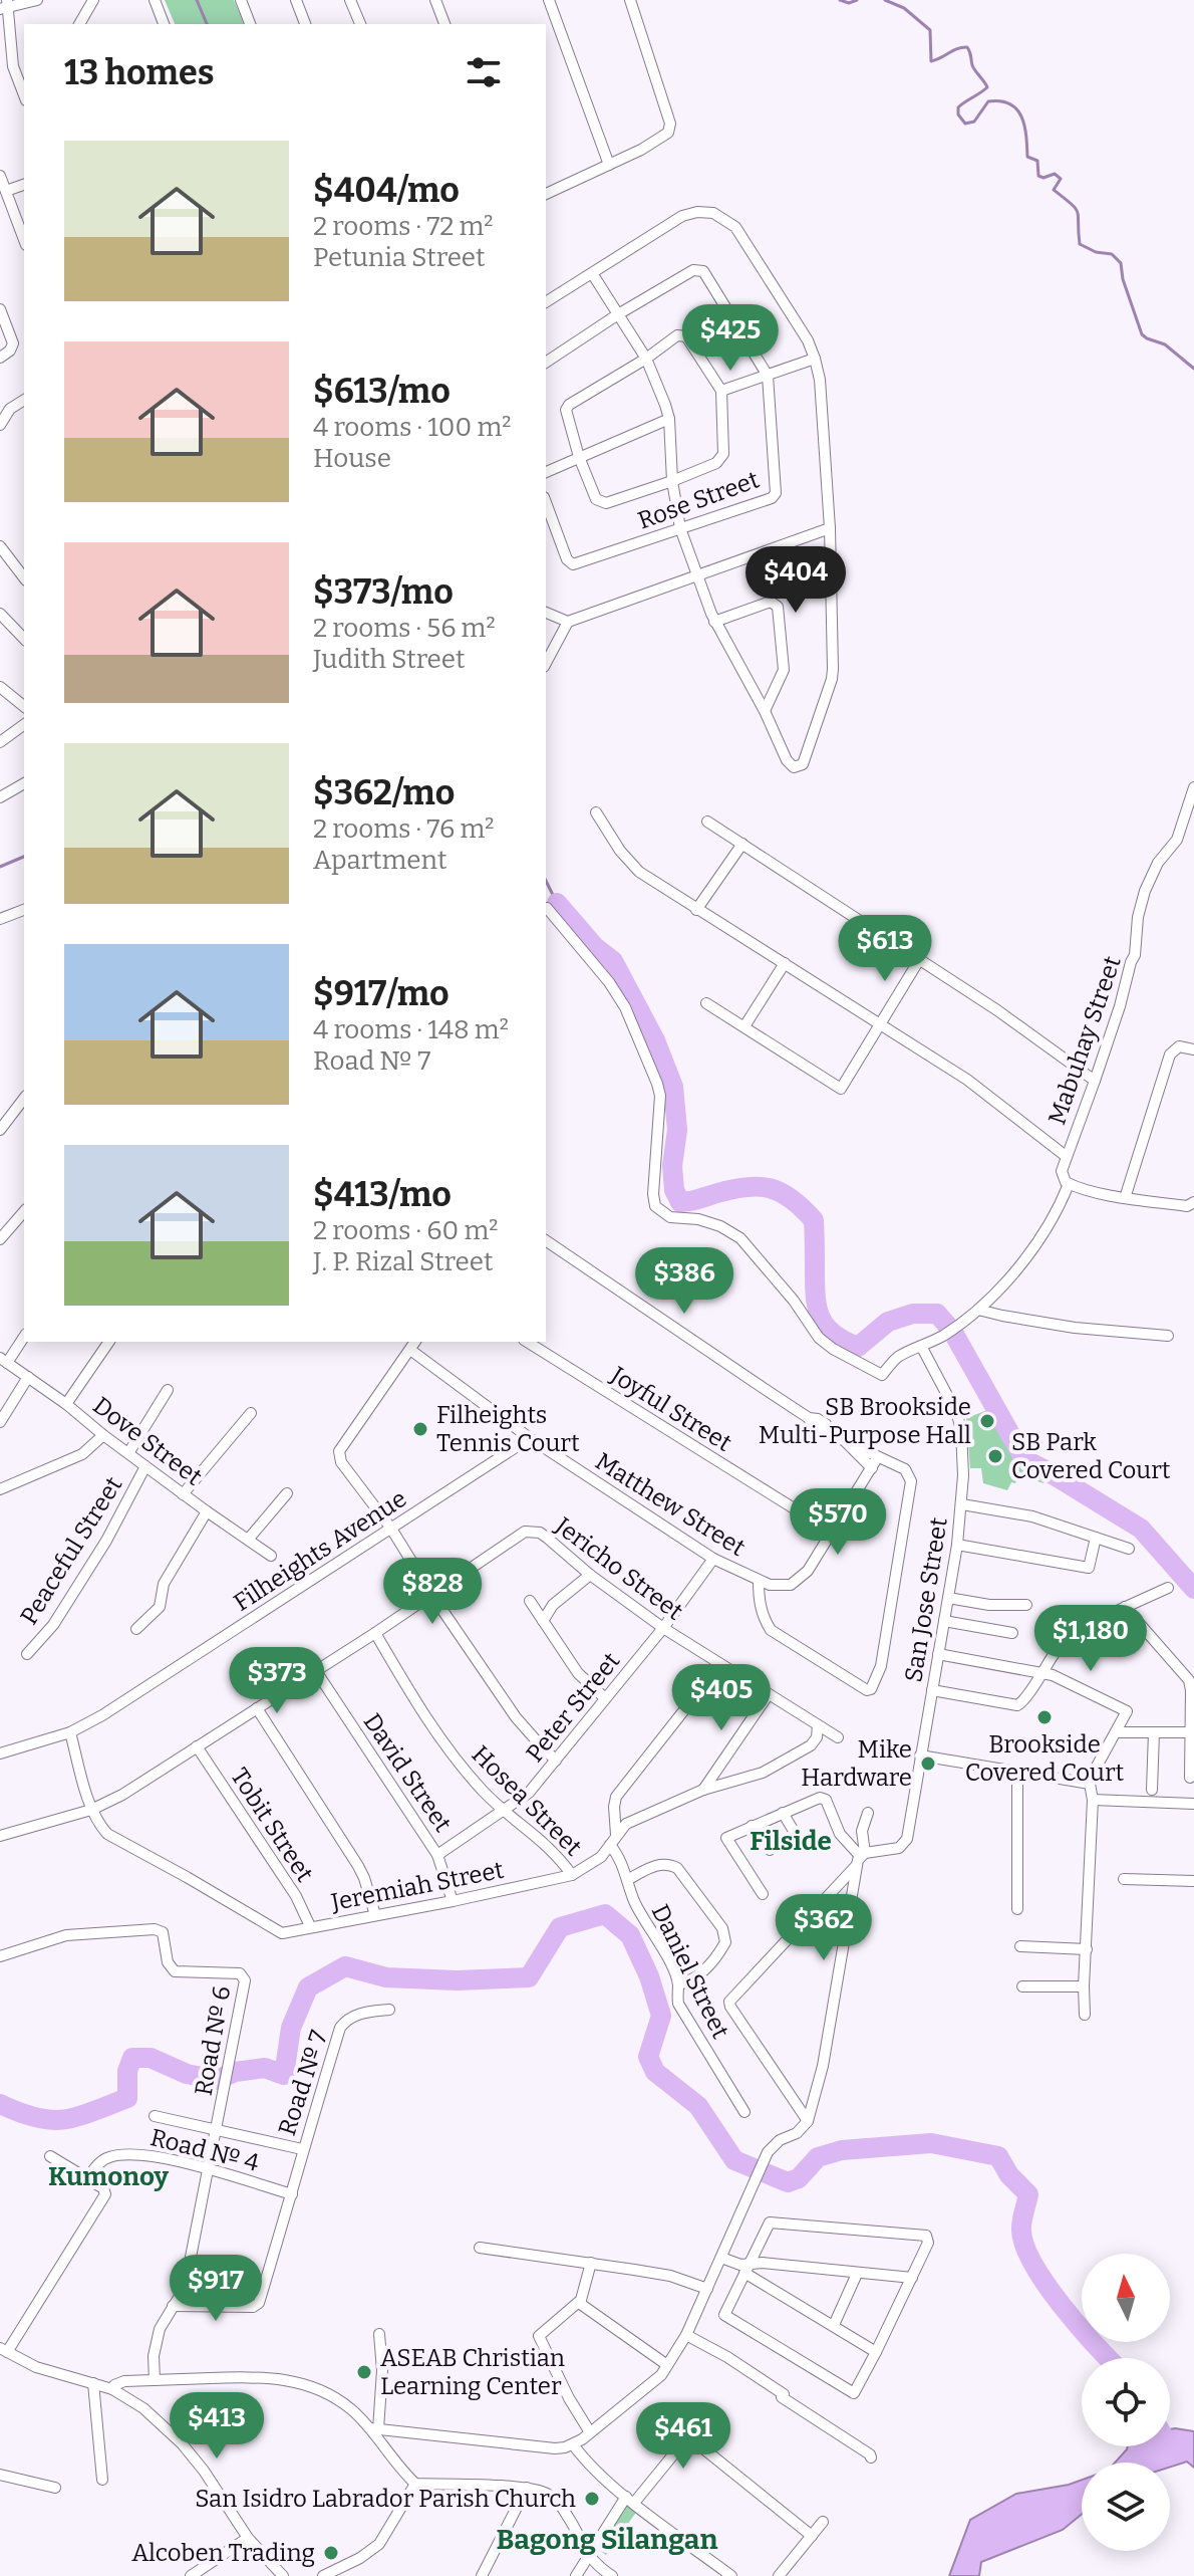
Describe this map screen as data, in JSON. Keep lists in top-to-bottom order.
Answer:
{
  "streets": {
    "street": [
      "Rose Street",
      "Mabuhay Street",
      "Joyful Street",
      "Dove Street",
      "Matthew Street",
      "Peaceful Street",
      "Filheights Avenue",
      "Jericho Street",
      "San Jose Street",
      "Peter Street",
      "David Street",
      "Hosea Street",
      "Tobit Street",
      "Jeremiah Street",
      "Daniel Street",
      "Road № 6",
      "Road № 7",
      "Road № 4"
    ]
  },
  "crossings": [
    ["Dove Street", "Peaceful Street"],
    ["Matthew Street", "Filheights Avenue"],
    ["Matthew Street", "Peter Street"],
    ["Filheights Avenue", "Jeremiah Street"],
    ["Jericho Street", "Peter Street"],
    ["Jericho Street", "David Street"],
    ["Jericho Street", "Hosea Street"],
    ["Jericho Street", "Tobit Street"],
    ["Jericho Street", "Jeremiah Street"],
    ["Peter Street", "David Street"],
    ["Peter Street", "Hosea Street"],
    ["David Street", "Jeremiah Street"],
    ["Hosea Street", "Jeremiah Street"],
    ["Tobit Street", "Jeremiah Street"],
    ["Jeremiah Street", "Daniel Street"],
    ["Road № 6", "Road № 7"],
    ["Road № 6", "Road № 4"],
    ["Road № 7", "Road № 4"]
  ],
  "districts": ["Filside", "Kumonoy", "Bagong Silangan"],
  "places": [
    "SB Brookside Multi-Purpose Hall",
    "Filheights Tennis Court",
    "SB Park Covered Court",
    "Brookside Covered Court",
    "Mike Hardware",
    "ASEAB Christian Learning Center",
    "San Isidro Labrador Parish Church",
    "Alcoben Trading"
  ],
  "north": "top",
  "page": {
    "heading": "13 homes",
    "list": [
      {
        "name": "$404/mo",
        "note": "2 rooms · 72 m² · Petunia Street"
      },
      {
        "name": "$613/mo",
        "note": "4 rooms · 100 m² · House"
      },
      {
        "name": "$373/mo",
        "note": "2 rooms · 56 m² · Judith Street"
      },
      {
        "name": "$362/mo",
        "note": "2 rooms · 76 m² · Apartment"
      },
      {
        "name": "$917/mo",
        "note": "4 rooms · 148 m² · Road № 7"
      },
      {
        "name": "$413/mo",
        "note": "2 rooms · 60 m² · J. P. Rizal Street"
      }
    ],
    "price": [
      "$425",
      "$404",
      "$613",
      "$386",
      "$570",
      "$828",
      "$1,180",
      "$373",
      "$405",
      "$362",
      "$917",
      "$413",
      "$461"
    ]
  }
}
